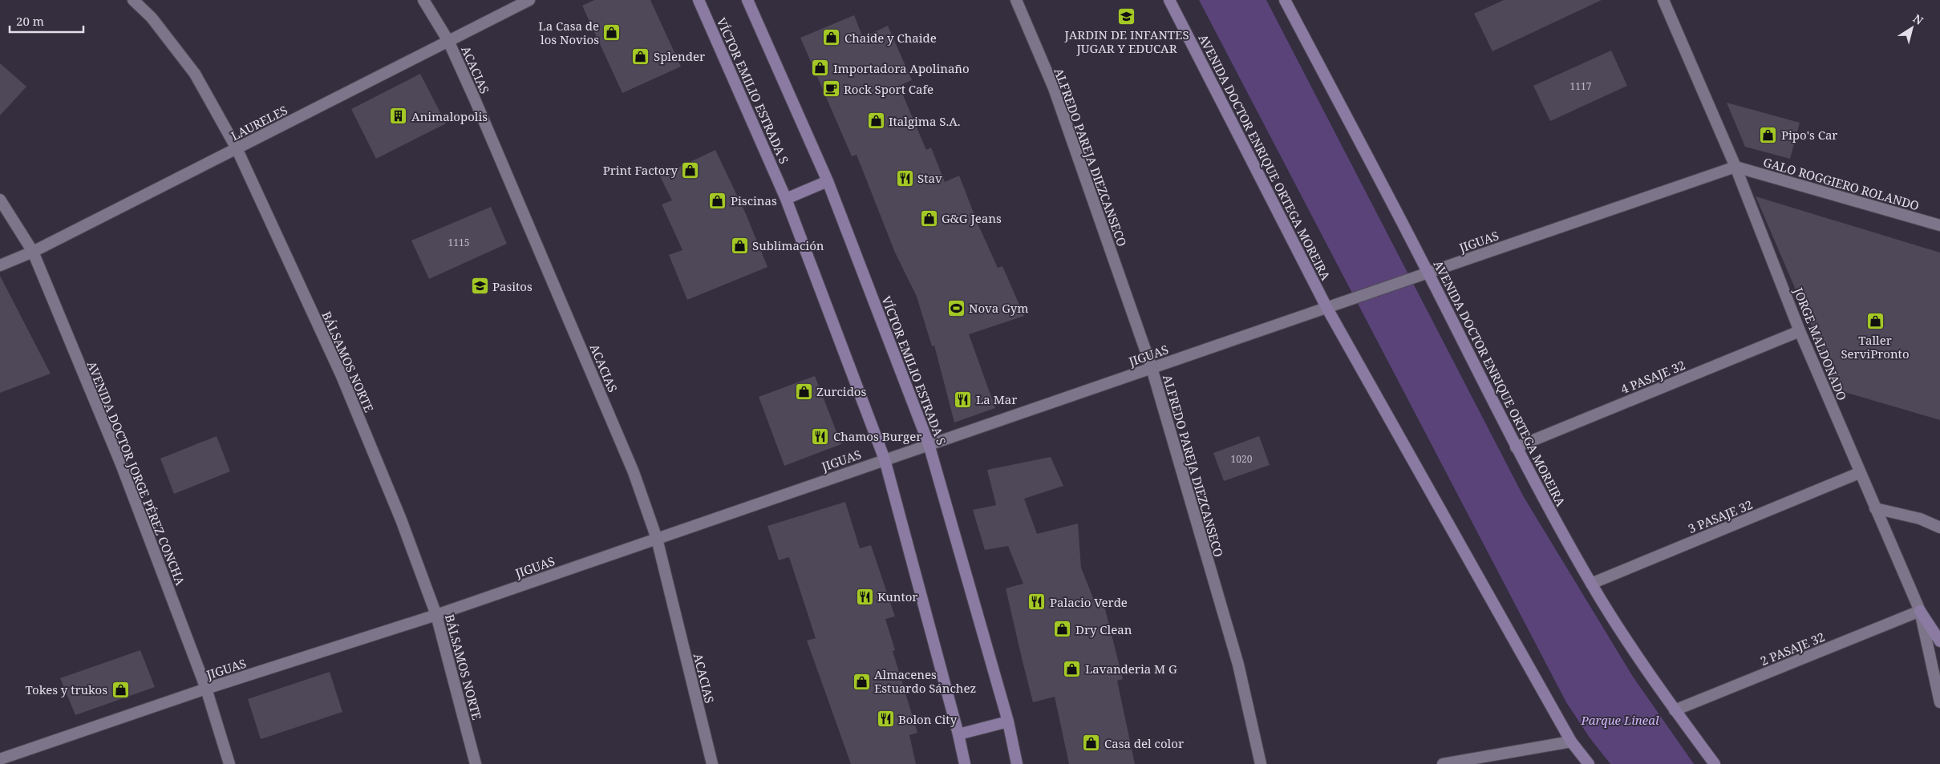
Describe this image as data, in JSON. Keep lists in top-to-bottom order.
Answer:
{
  "streets": {
    "main road": ["VÍCTOR EMILIO ESTRADA S", "AVENIDA DOCTOR ENRIQUE ORTEGA MOREIRA"],
    "street": [
      "ACACIAS",
      "LAURELES",
      "ALFREDO PAREJA DIEZCANSECO",
      "GALO ROGGIERO ROLANDO",
      "JIGUAS",
      "JORGE MALDONADO",
      "BÁLSAMOS NORTE",
      "4 PASAJE 32",
      "AVENIDA DOCTOR JORGE PÉREZ CONCHA",
      "3 PASAJE 32",
      "2 PASAJE 32"
    ]
  },
  "crossings": [
    ["ACACIAS", "LAURELES"],
    ["ACACIAS", "JIGUAS"],
    ["VÍCTOR EMILIO ESTRADA S", "JIGUAS"],
    ["LAURELES", "BÁLSAMOS NORTE"],
    ["LAURELES", "AVENIDA DOCTOR JORGE PÉREZ CONCHA"],
    ["ALFREDO PAREJA DIEZCANSECO", "JIGUAS"],
    ["AVENIDA DOCTOR ENRIQUE ORTEGA MOREIRA", "JIGUAS"],
    ["AVENIDA DOCTOR ENRIQUE ORTEGA MOREIRA", "4 PASAJE 32"],
    ["AVENIDA DOCTOR ENRIQUE ORTEGA MOREIRA", "3 PASAJE 32"],
    ["AVENIDA DOCTOR ENRIQUE ORTEGA MOREIRA", "2 PASAJE 32"],
    ["GALO ROGGIERO ROLANDO", "JIGUAS"],
    ["GALO ROGGIERO ROLANDO", "JORGE MALDONADO"],
    ["JIGUAS", "JORGE MALDONADO"],
    ["JIGUAS", "BÁLSAMOS NORTE"],
    ["JIGUAS", "AVENIDA DOCTOR JORGE PÉREZ CONCHA"],
    ["JORGE MALDONADO", "4 PASAJE 32"],
    ["JORGE MALDONADO", "3 PASAJE 32"],
    ["JORGE MALDONADO", "2 PASAJE 32"]
  ],
  "parks": ["Parque Lineal"],
  "places": {
    "school or university": ["JARDIN DE INFANTES JUGAR Y EDUCAR", "Pasitos"],
    "shop": [
      "La Casa de los Novios",
      "Chaide y Chaide",
      "Splender",
      "Importadora Apolinaño",
      "Italgima S.A.",
      "Pipo's Car",
      "Print Factory",
      "Piscinas",
      "G&G Jeans",
      "Sublimación",
      "Taller ServiPronto",
      "Zurcidos",
      "Dry Clean",
      "Lavanderia M G",
      "Almacenes Estuardo Sánchez",
      "Tokes y trukos",
      "Casa del color"
    ],
    "cafe": ["Rock Sport Cafe"],
    "building": ["Animalopolis"],
    "restaurant": [
      "Stav",
      "La Mar",
      "Chamos Burger",
      "Kuntor",
      "Palacio Verde",
      "Bolon City"
    ],
    "sports": ["Nova Gym"]
  },
  "house_numbers": ["1117", "1115", "1020"],
  "scale_bar": "20 m",
  "north": "top right"
}
